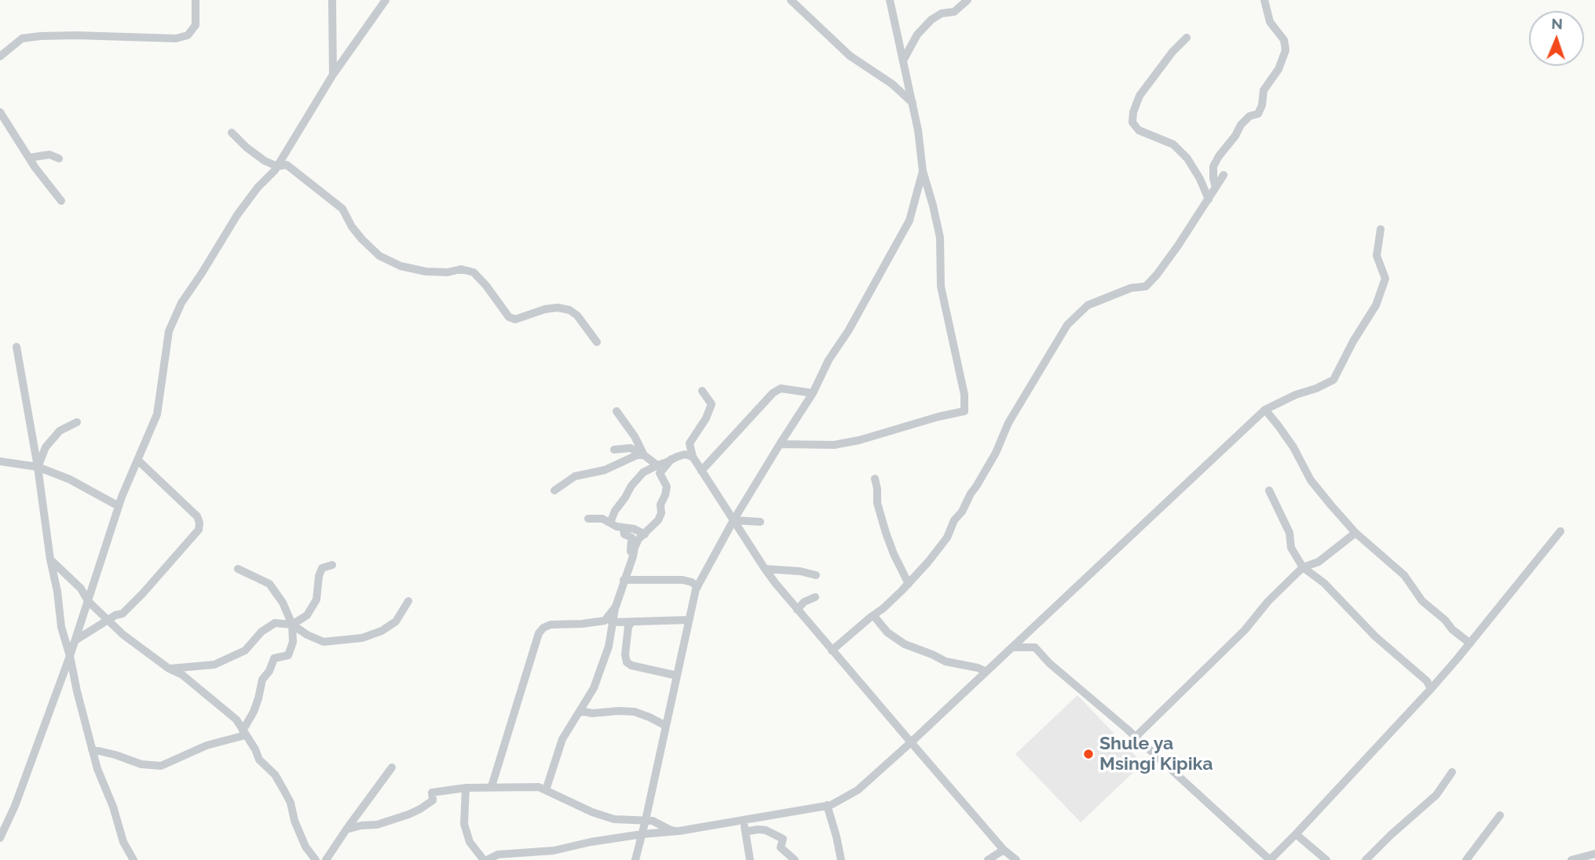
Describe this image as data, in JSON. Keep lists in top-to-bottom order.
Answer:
{
  "places": ["Shule ya Msingi Kipika"],
  "north": "top"
}
